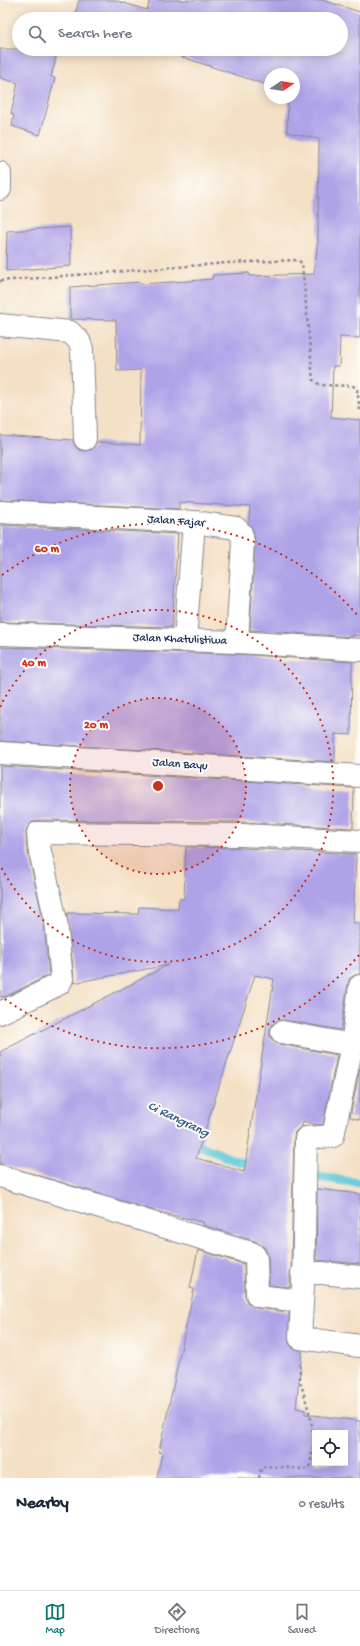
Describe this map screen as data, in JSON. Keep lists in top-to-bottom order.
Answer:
{
  "streets": {
    "street": ["Jalan Fajar", "Jalan Khatulistiwa", "Jalan Bayu"]
  },
  "crossings": [
    ["Jalan Fajar", "Jalan Khatulistiwa"]
  ],
  "water": ["Ci Rangrang"],
  "north": "right",
  "page": {
    "search": "Search here",
    "heading": ["Nearby", "0 results"],
    "nav": ["Map", "Directions", "Saved"]
  },
  "rings": ["60 m", "40 m", "20 m"]
}
